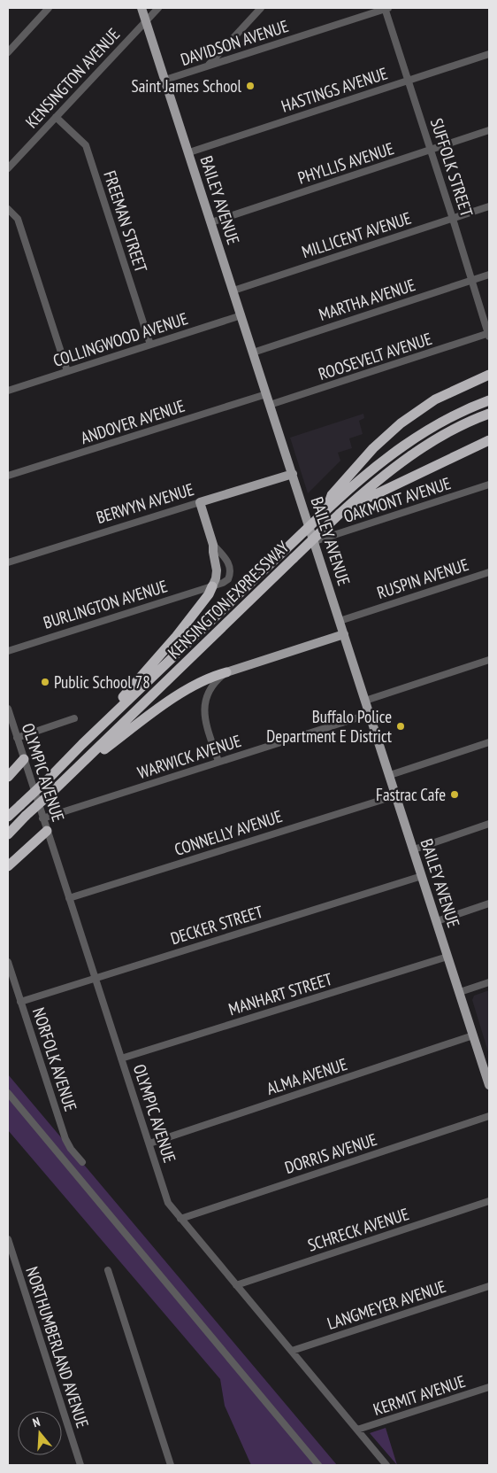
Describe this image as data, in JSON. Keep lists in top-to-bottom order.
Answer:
{
  "streets": {
    "highway": ["KENSINGTON EXPRESSWAY"],
    "main road": ["BAILEY AVENUE", "BERWYN AVENUE", "BURLINGTON AVENUE"],
    "street": [
      "DAVIDSON AVENUE",
      "KENSINGTON AVENUE",
      "HASTINGS AVENUE",
      "PHYLLIS AVENUE",
      "SUFFOLK STREET",
      "FREEMAN STREET",
      "MILLICENT AVENUE",
      "MARTHA AVENUE",
      "COLLINGWOOD AVENUE",
      "ROOSEVELT AVENUE",
      "ANDOVER AVENUE",
      "OAKMONT AVENUE",
      "RUSPIN AVENUE",
      "WARWICK AVENUE",
      "OLYMPIC AVENUE",
      "CONNELLY AVENUE",
      "DECKER STREET",
      "MANHART STREET",
      "NORFOLK AVENUE",
      "ALMA AVENUE",
      "DORRIS AVENUE",
      "SCHRECK AVENUE",
      "LANGMEYER AVENUE",
      "NORTHUMBERLAND AVENUE",
      "KERMIT AVENUE"
    ]
  },
  "crossings": [
    ["DAVIDSON AVENUE", "SUFFOLK STREET"],
    ["DAVIDSON AVENUE", "BAILEY AVENUE"],
    ["KENSINGTON AVENUE", "BAILEY AVENUE"],
    ["KENSINGTON AVENUE", "FREEMAN STREET"],
    ["HASTINGS AVENUE", "SUFFOLK STREET"],
    ["HASTINGS AVENUE", "BAILEY AVENUE"],
    ["PHYLLIS AVENUE", "SUFFOLK STREET"],
    ["PHYLLIS AVENUE", "BAILEY AVENUE"],
    ["SUFFOLK STREET", "MILLICENT AVENUE"],
    ["SUFFOLK STREET", "MARTHA AVENUE"],
    ["SUFFOLK STREET", "ROOSEVELT AVENUE"],
    ["BAILEY AVENUE", "MILLICENT AVENUE"],
    ["BAILEY AVENUE", "MARTHA AVENUE"],
    ["BAILEY AVENUE", "COLLINGWOOD AVENUE"],
    ["BAILEY AVENUE", "ROOSEVELT AVENUE"],
    ["BAILEY AVENUE", "ANDOVER AVENUE"],
    ["BAILEY AVENUE", "OAKMONT AVENUE"],
    ["BAILEY AVENUE", "BERWYN AVENUE"],
    ["BAILEY AVENUE", "RUSPIN AVENUE"],
    ["BAILEY AVENUE", "WARWICK AVENUE"],
    ["BAILEY AVENUE", "CONNELLY AVENUE"],
    ["BAILEY AVENUE", "DECKER STREET"],
    ["BAILEY AVENUE", "MANHART STREET"],
    ["BAILEY AVENUE", "ALMA AVENUE"],
    ["FREEMAN STREET", "COLLINGWOOD AVENUE"],
    ["BERWYN AVENUE", "BURLINGTON AVENUE"],
    ["WARWICK AVENUE", "OLYMPIC AVENUE"],
    ["OLYMPIC AVENUE", "CONNELLY AVENUE"],
    ["OLYMPIC AVENUE", "DECKER STREET"],
    ["OLYMPIC AVENUE", "MANHART STREET"],
    ["OLYMPIC AVENUE", "ALMA AVENUE"],
    ["OLYMPIC AVENUE", "DORRIS AVENUE"],
    ["OLYMPIC AVENUE", "SCHRECK AVENUE"],
    ["OLYMPIC AVENUE", "LANGMEYER AVENUE"],
    ["OLYMPIC AVENUE", "KERMIT AVENUE"],
    ["DECKER STREET", "NORFOLK AVENUE"]
  ],
  "places": [
    "Saint James School",
    "Public School 78",
    "Buffalo Police Department E District",
    "Fastrac Cafe"
  ],
  "north": "top"
}
